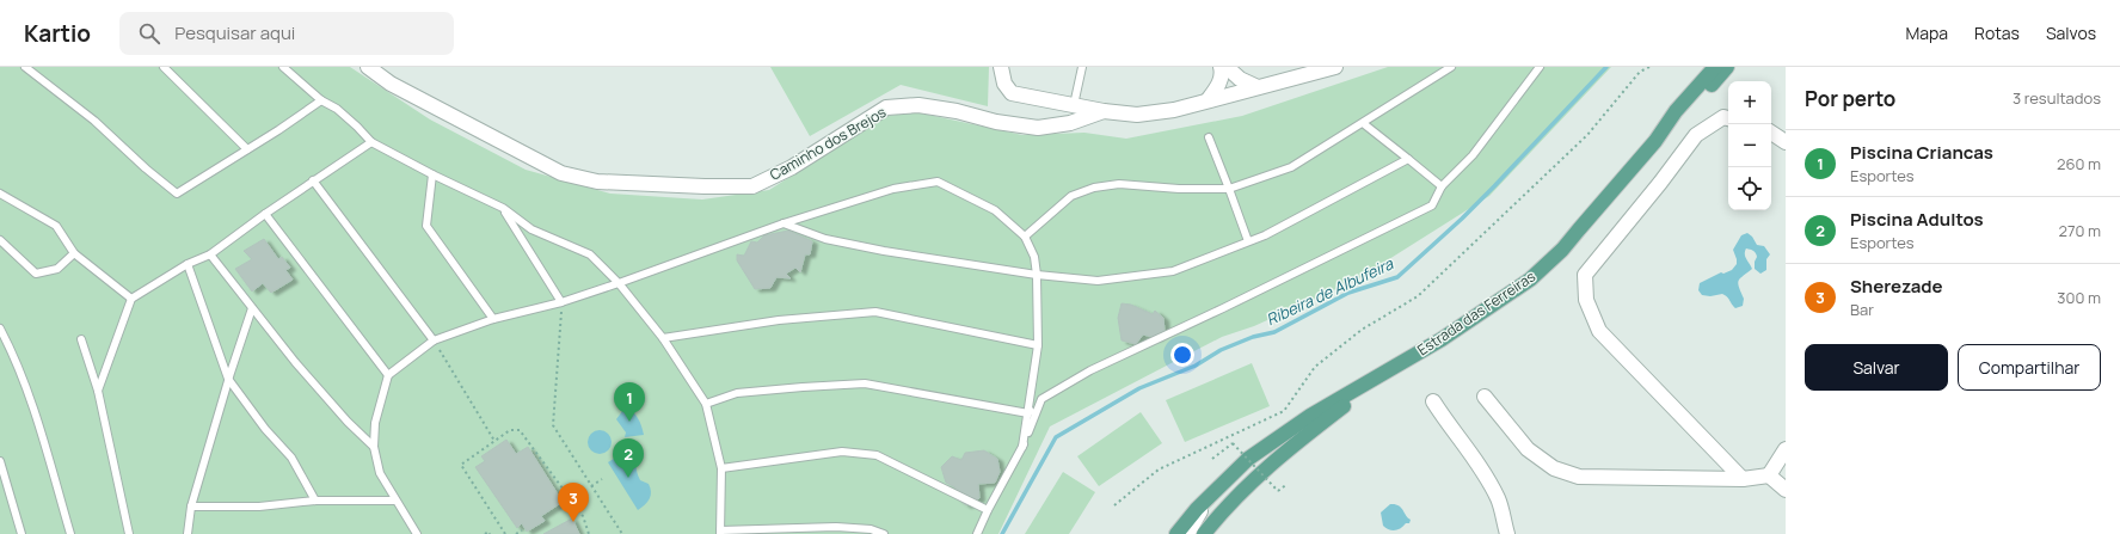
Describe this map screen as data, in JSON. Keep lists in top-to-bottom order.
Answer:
{
  "streets": {
    "main road": ["Estrada das Ferreiras"],
    "street": ["Caminho dos Brejos"]
  },
  "water": ["Ribeira de Albufeira"],
  "page": {
    "header": "Kartio",
    "search": "Pesquisar aqui",
    "nav": ["Mapa", "Rotas", "Salvos"],
    "heading": ["Por perto", "3 resultados"],
    "map_buttons": ["+", "−"],
    "list": [
      {
        "mark": "1",
        "name": "Piscina Criancas",
        "note": "Esportes",
        "value": "260 m"
      },
      {
        "mark": "2",
        "name": "Piscina Adultos",
        "note": "Esportes",
        "value": "270 m"
      },
      {
        "mark": "3",
        "name": "Sherezade",
        "note": "Bar",
        "value": "300 m"
      }
    ],
    "buttons": ["Salvar", "Compartilhar"],
    "pins": ["1", "2", "3"]
  }
}
